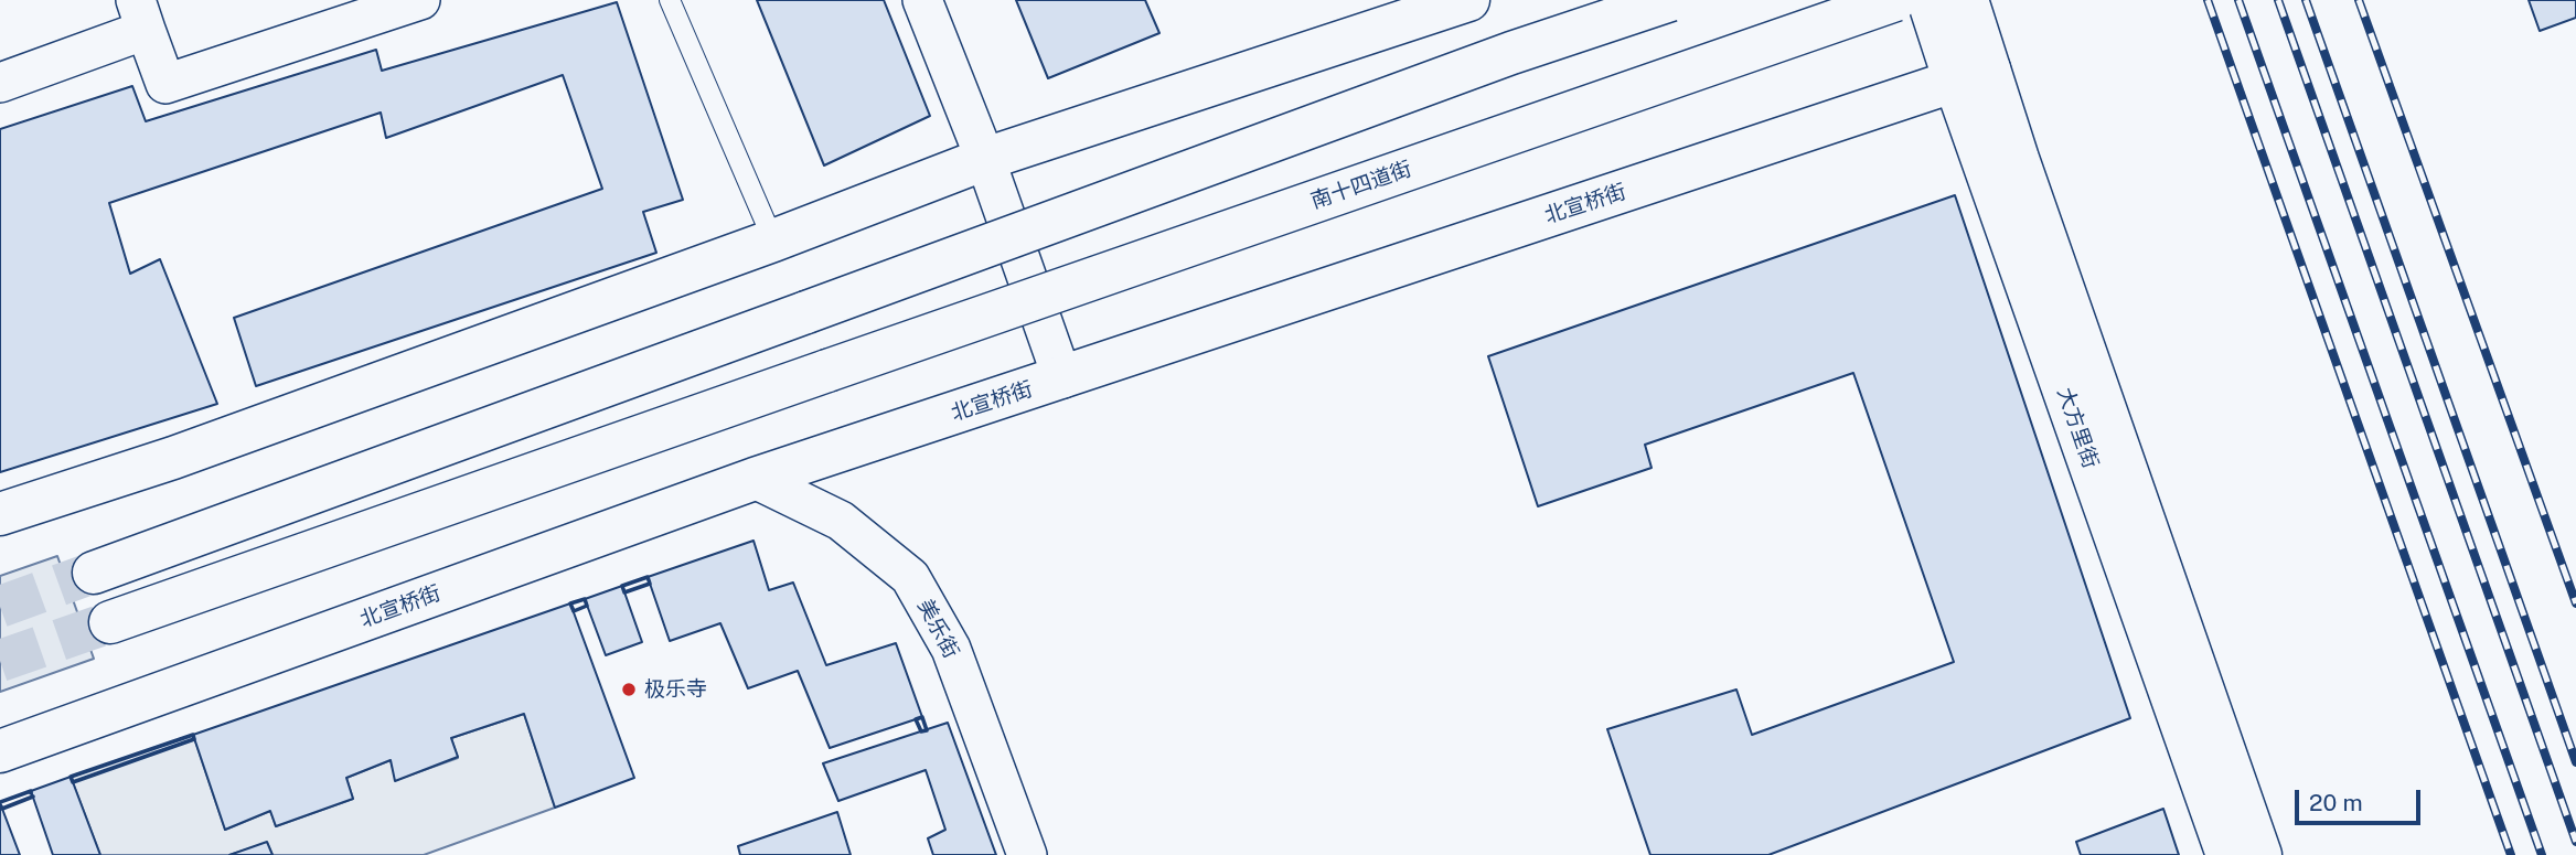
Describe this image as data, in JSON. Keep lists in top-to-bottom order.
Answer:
{
  "streets": {
    "main road": ["南十四道街", "北宣桥街", "大方里街"],
    "street": ["美乐街"]
  },
  "crossings": [
    ["北宣桥街", "大方里街"],
    ["北宣桥街", "美乐街"]
  ],
  "places": ["极乐寺"],
  "scale_bar": "20 m"
}
